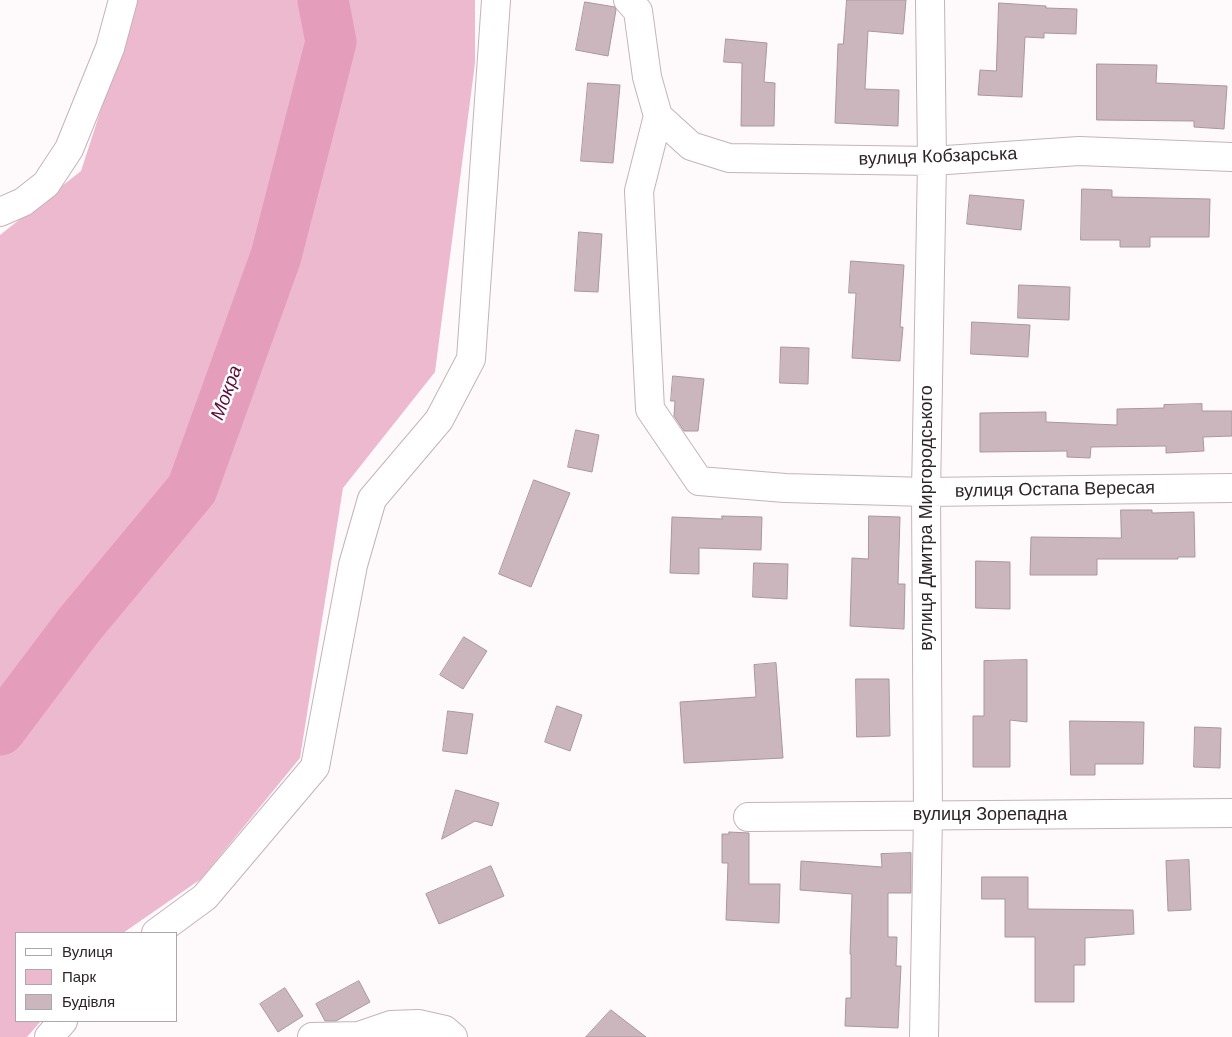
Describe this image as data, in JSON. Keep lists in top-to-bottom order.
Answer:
{
  "streets": {
    "street": [
      "вулиця Кобзарська",
      "вулиця Остапа Вересая",
      "вулиця Дмитра Миргородського",
      "вулиця Зорепадна"
    ]
  },
  "crossings": [
    ["вулиця Кобзарська", "вулиця Остапа Вересая"],
    ["вулиця Кобзарська", "вулиця Дмитра Миргородського"],
    ["вулиця Остапа Вересая", "вулиця Дмитра Миргородського"],
    ["вулиця Дмитра Миргородського", "вулиця Зорепадна"]
  ],
  "water": ["Мокра"],
  "legend": ["Вулиця", "Парк", "Будівля"]
}
